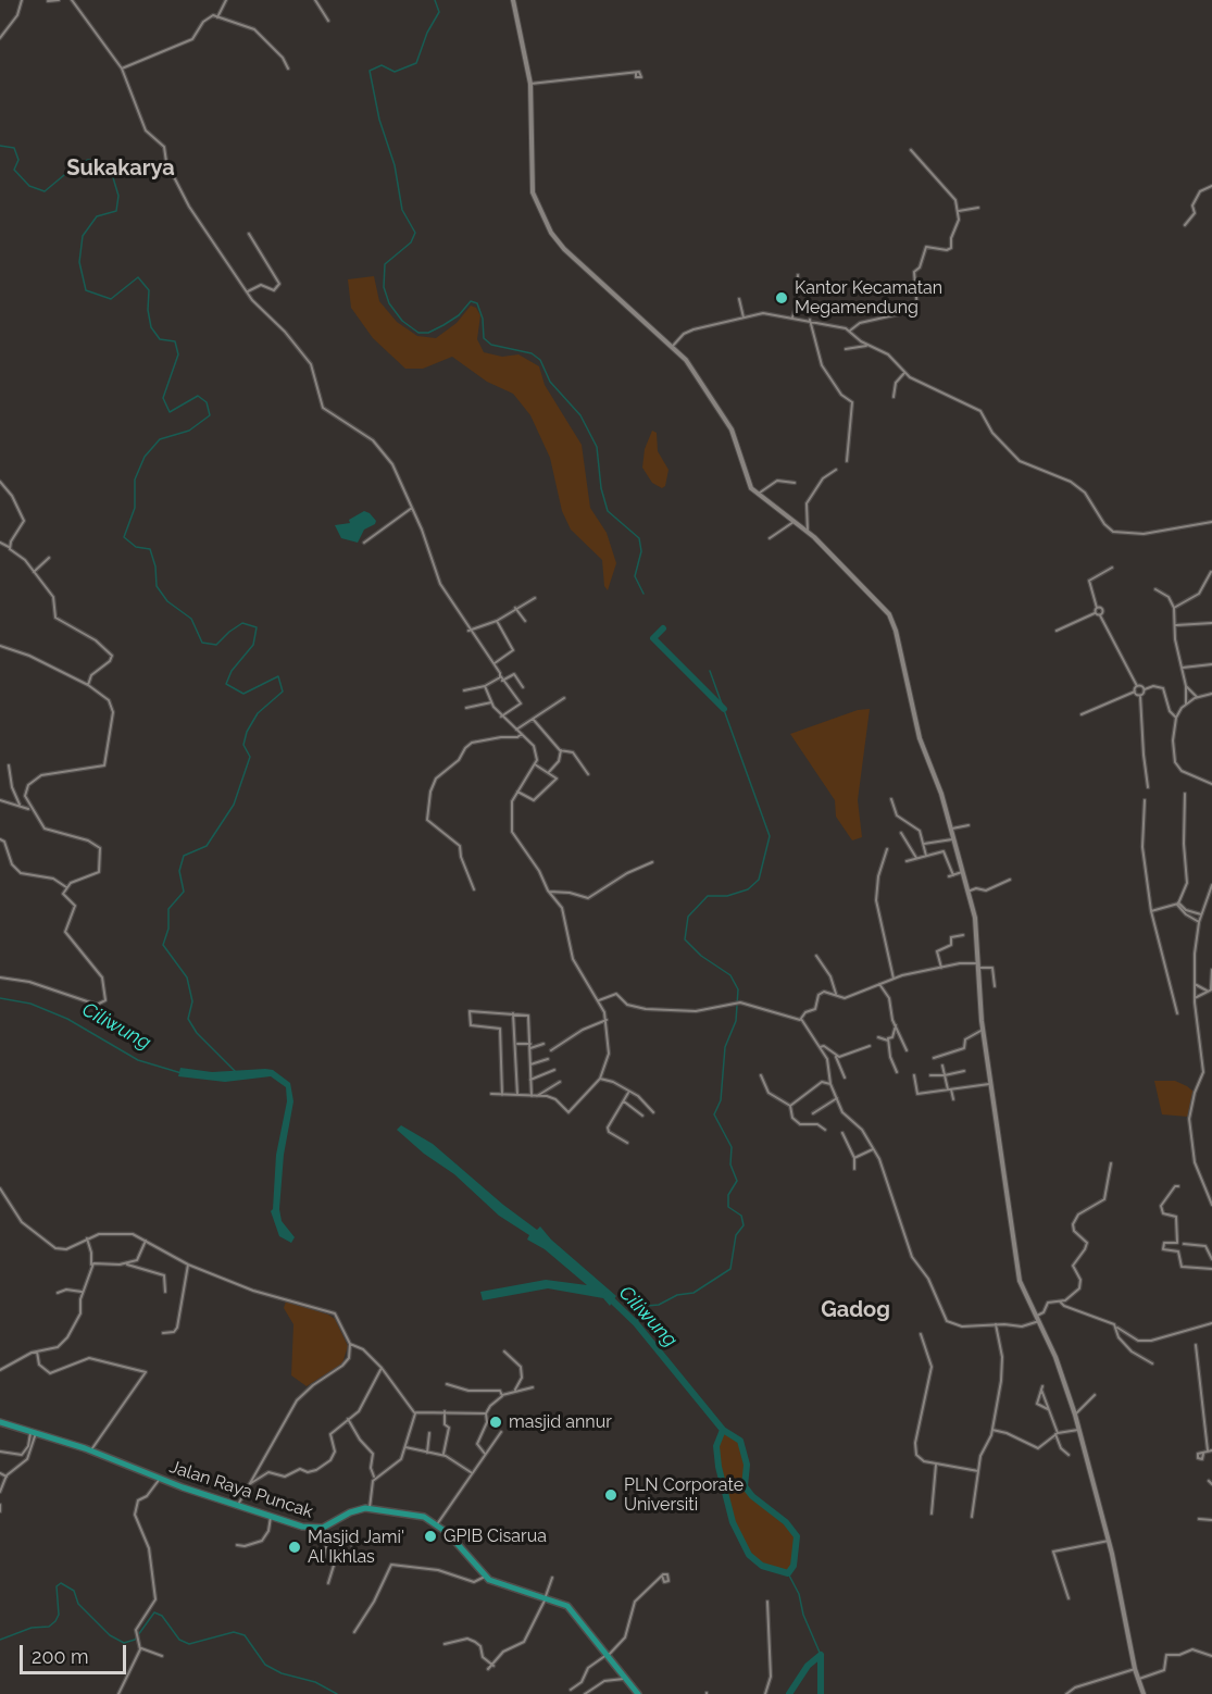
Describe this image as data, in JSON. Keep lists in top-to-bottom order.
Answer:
{
  "streets": {
    "highway": ["Jalan Raya Puncak"]
  },
  "districts": ["Sukakarya", "Gadog"],
  "water": ["Ciliwung"],
  "places": [
    "Kantor Kecamatan Megamendung",
    "masjid annur",
    "PLN Corporate Universiti",
    "GPIB Cisarua",
    "Masjid Jami' Al Ikhlas"
  ],
  "scale_bar": "200 m"
}
